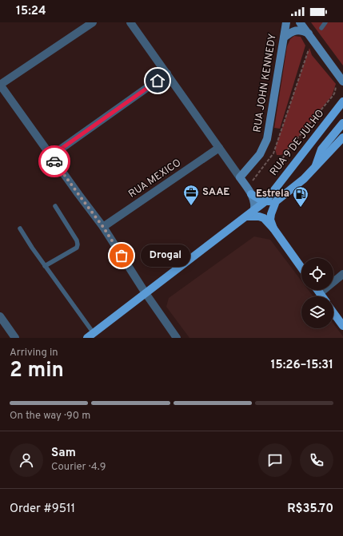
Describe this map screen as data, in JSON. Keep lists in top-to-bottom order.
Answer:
{
  "streets": {
    "main road": ["RUA 9 DE JULHO"],
    "street": ["RUA JOHN KENNEDY", "RUA MEXICO"]
  },
  "places": {
    "office": ["SAAE"],
    "fuel station": ["Estrela"],
    "other": ["Drogal"]
  },
  "page": {
    "status": "15:24",
    "bubble": "Drogal",
    "heading": ["2 min", "Arriving in", "15:26–15:31"],
    "panel": [
      "Sam",
      "Courier · 4.9",
      "Order #9511",
      "R$35.70"
    ],
    "bar": "On the way · 90 m"
  }
}
